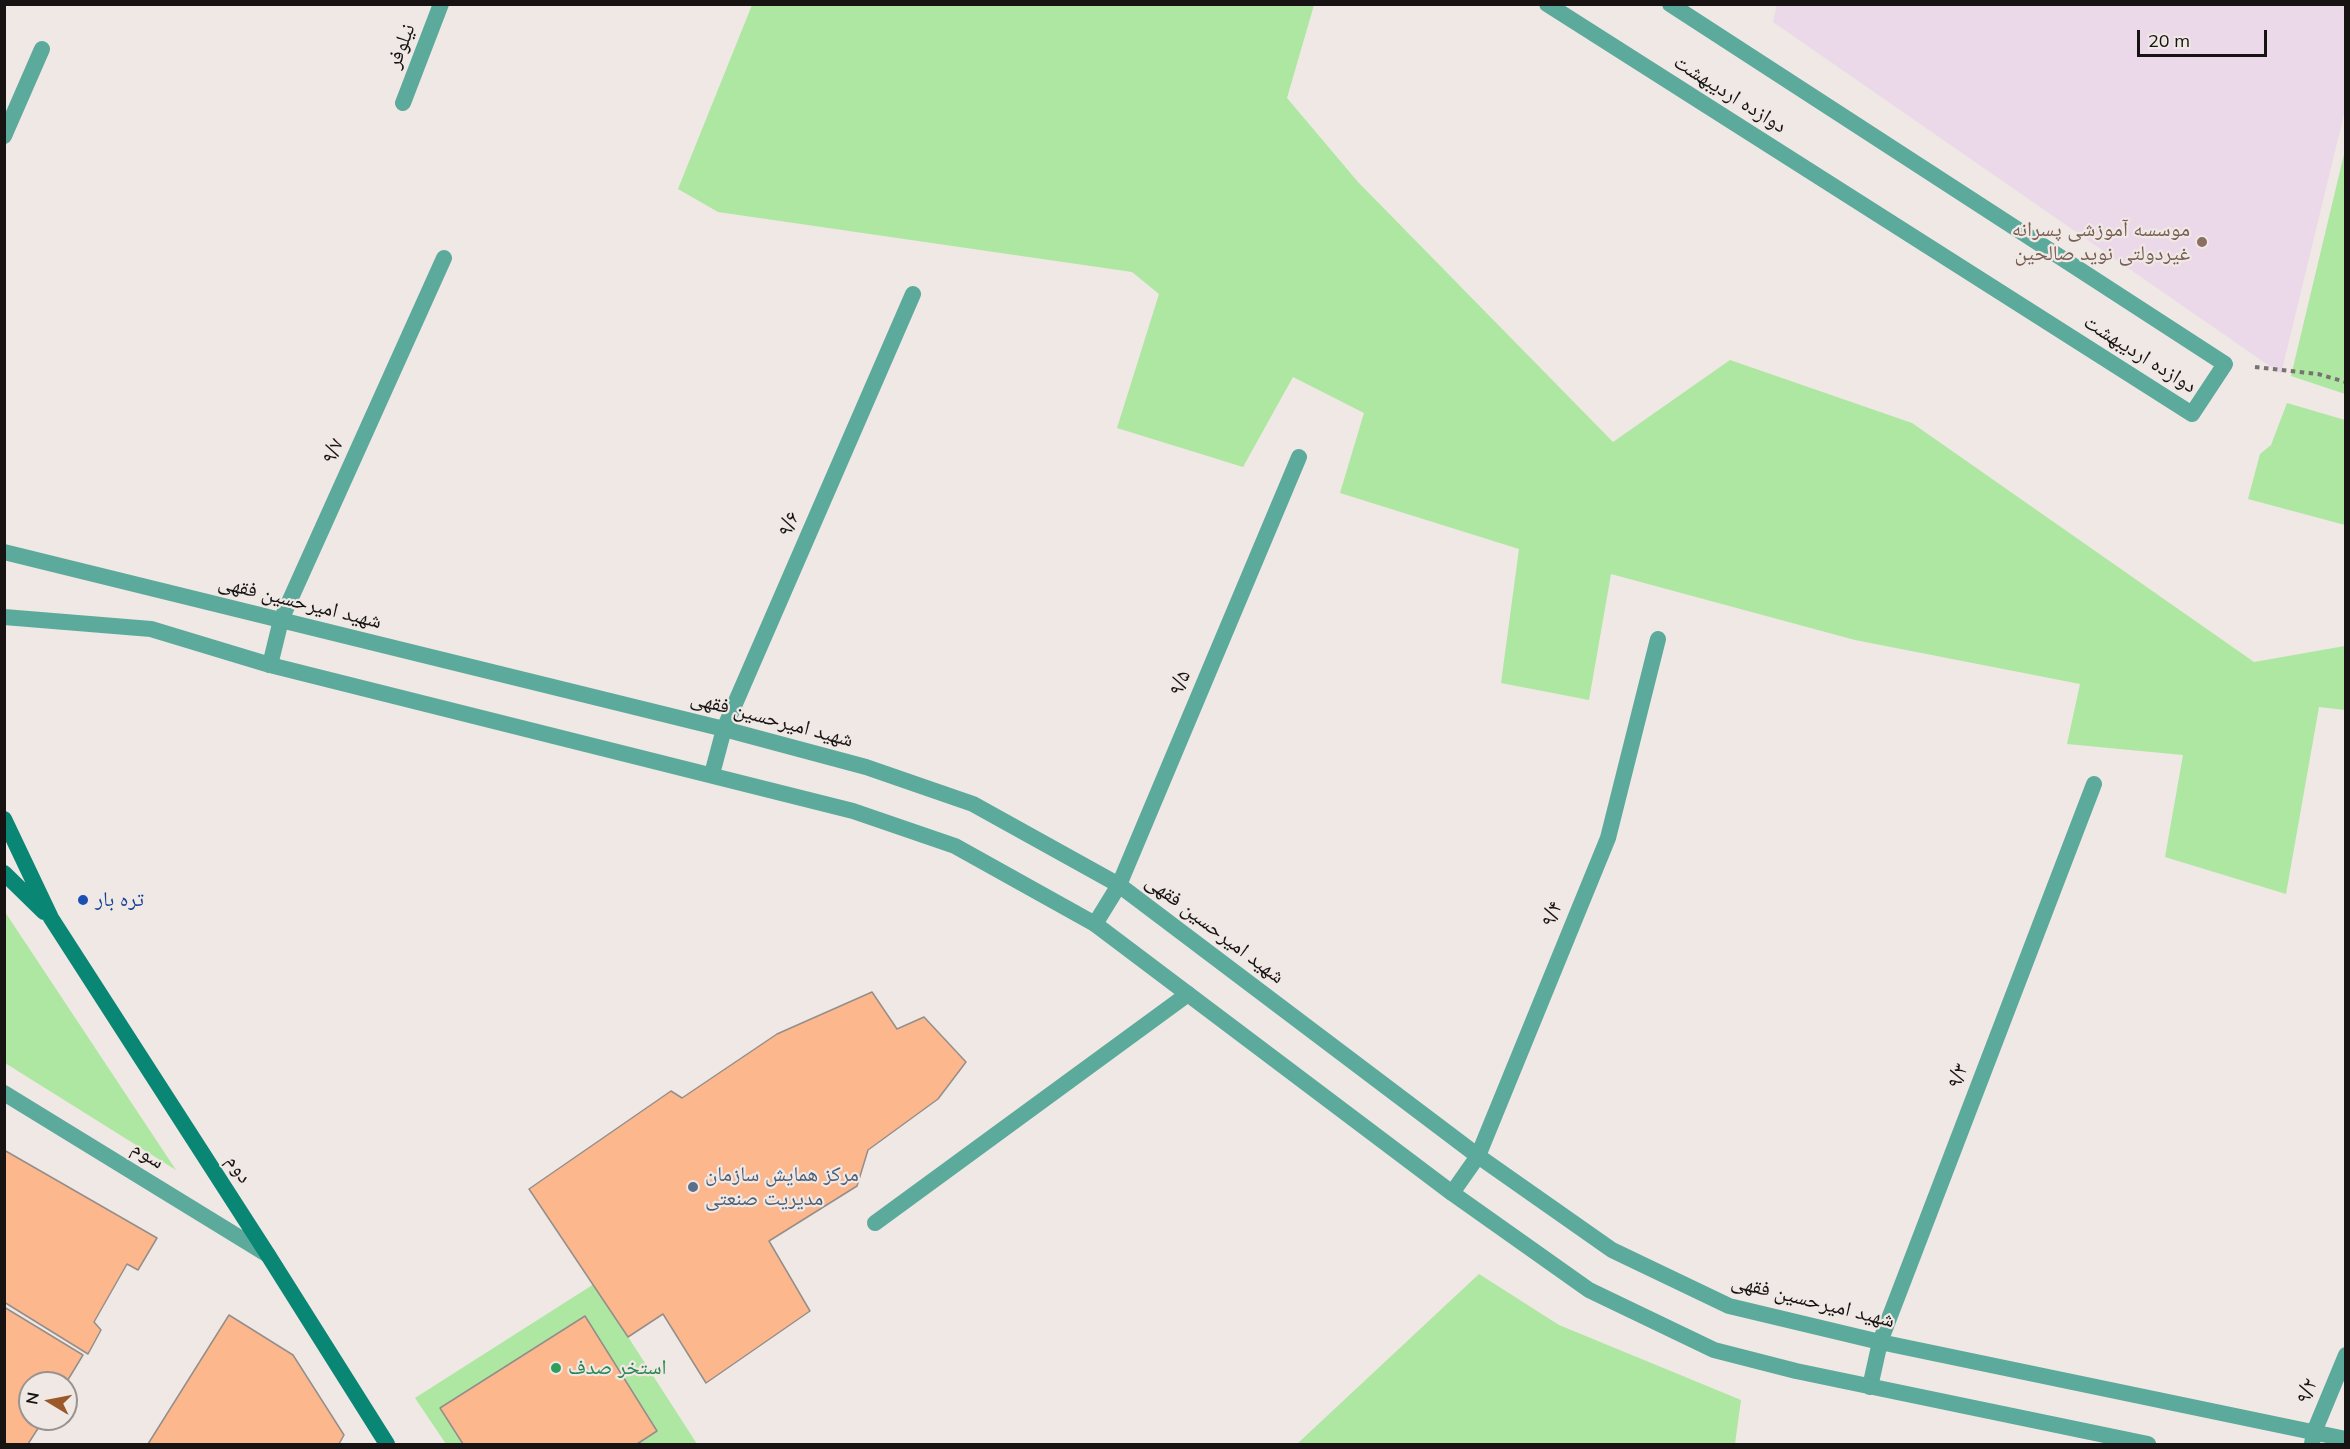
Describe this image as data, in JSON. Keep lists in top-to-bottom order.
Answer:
{
  "streets": {
    "main road": ["دوم"],
    "street": [
      "نیلوفر",
      "دوازده اردیبهشت",
      "۹/۷",
      "۹/۶",
      "شهید امیرحسین فقهی",
      "۹/۵",
      "۹/۴",
      "۹/۳",
      "سوم",
      "۹/۲"
    ]
  },
  "crossings": [
    ["۹/۷", "شهید امیرحسین فقهی"],
    ["۹/۶", "شهید امیرحسین فقهی"],
    ["شهید امیرحسین فقهی", "۹/۵"],
    ["شهید امیرحسین فقهی", "۹/۴"],
    ["شهید امیرحسین فقهی", "۹/۳"],
    ["شهید امیرحسین فقهی", "۹/۲"],
    ["سوم", "دوم"]
  ],
  "places": [
    "موسسه آموزشی پسرانه غیردولتی نوید صالحین",
    "تره بار",
    "مرکز همایش سازمان مدیریت صنعتی",
    "استخر صدف"
  ],
  "scale_bar": "20 m",
  "north": "left"
}
